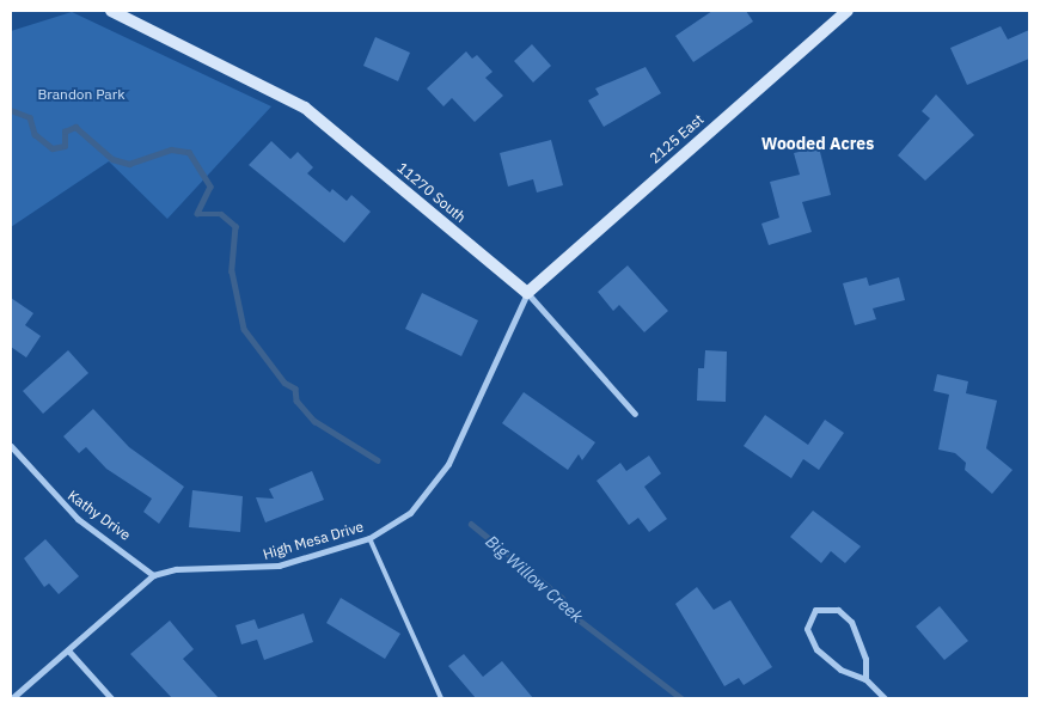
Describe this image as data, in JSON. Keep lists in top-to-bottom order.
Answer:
{
  "streets": {
    "street": [
      "2125 East",
      "11270 South",
      "Kathy Drive",
      "High Mesa Drive"
    ]
  },
  "crossings": [
    ["2125 East", "11270 South"],
    ["2125 East", "High Mesa Drive"],
    ["11270 South", "High Mesa Drive"],
    ["Kathy Drive", "High Mesa Drive"]
  ],
  "districts": ["Wooded Acres"],
  "water": ["Big Willow Creek"],
  "parks": ["Brandon Park"]
}
